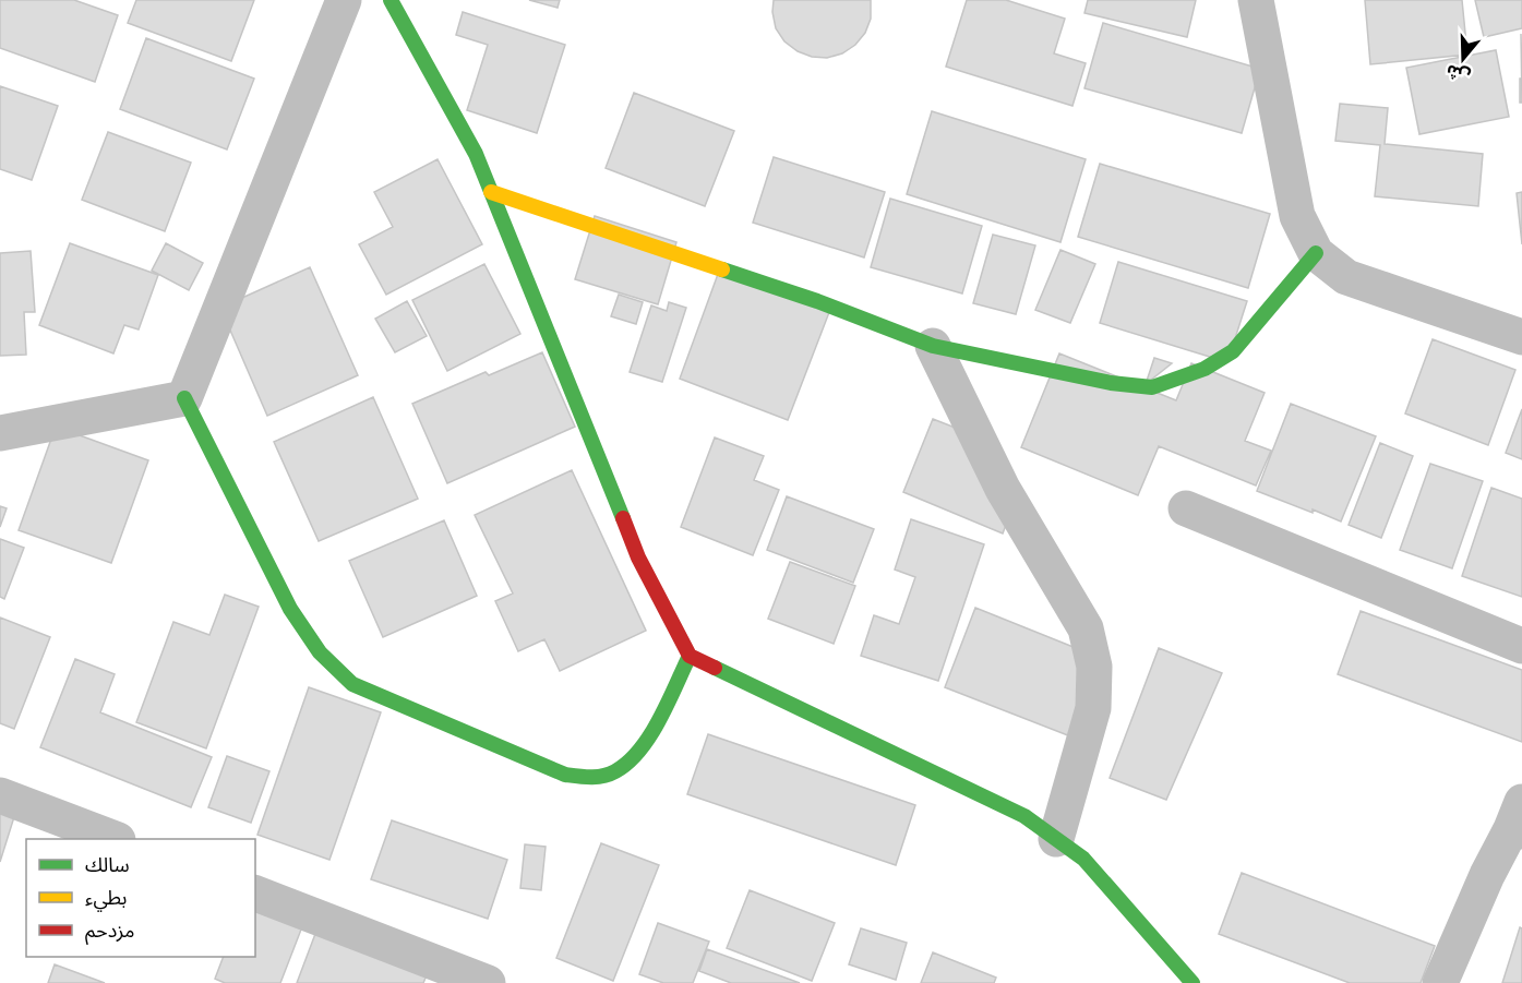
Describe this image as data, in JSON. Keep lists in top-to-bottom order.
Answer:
{
  "legend": ["سالك", "بطيء", "مزدحم"],
  "north": "bottom"
}
